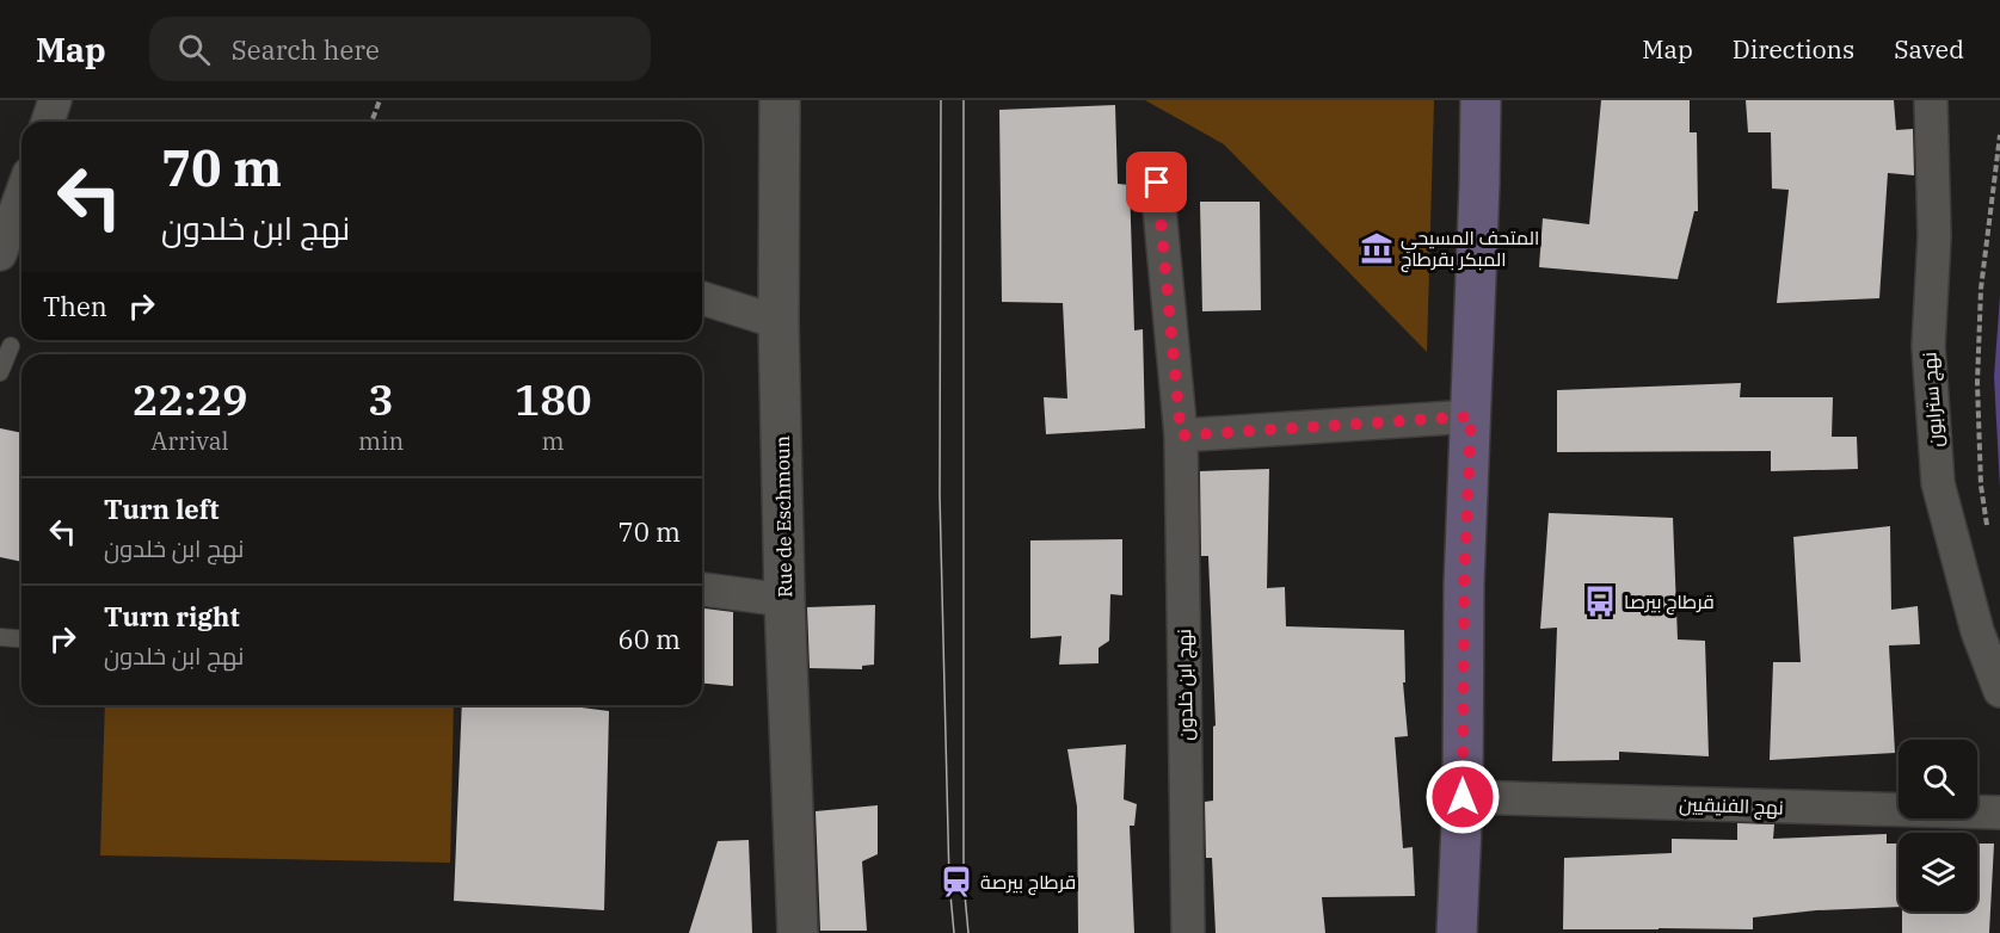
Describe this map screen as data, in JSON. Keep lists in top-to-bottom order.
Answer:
{
  "streets": {
    "street": [
      "نهج سترابون",
      "Rue de Eschmoun",
      "نهج ابن خلدون",
      "نهج الفنيقيين"
    ]
  },
  "places": {
    "museum": ["المتحف المسيحي المبكر بقرطاج"],
    "bus stop": ["قرطاج بيرصا"],
    "station": ["قرطاج بيرصة"]
  },
  "page": {
    "header": "Map",
    "search": "Search here",
    "nav": ["Map", "Directions", "Saved"],
    "turn": ["70 m", "نهج ابن خلدون"],
    "then": "Then",
    "eta": [
      "22:29",
      "Arrival",
      "3",
      "min",
      "180",
      "m"
    ],
    "list": [
      {
        "name": "Turn left",
        "note": "نهج ابن خلدون",
        "value": "70 m"
      },
      {
        "name": "Turn right",
        "note": "نهج ابن خلدون",
        "value": "60 m"
      }
    ]
  }
}
